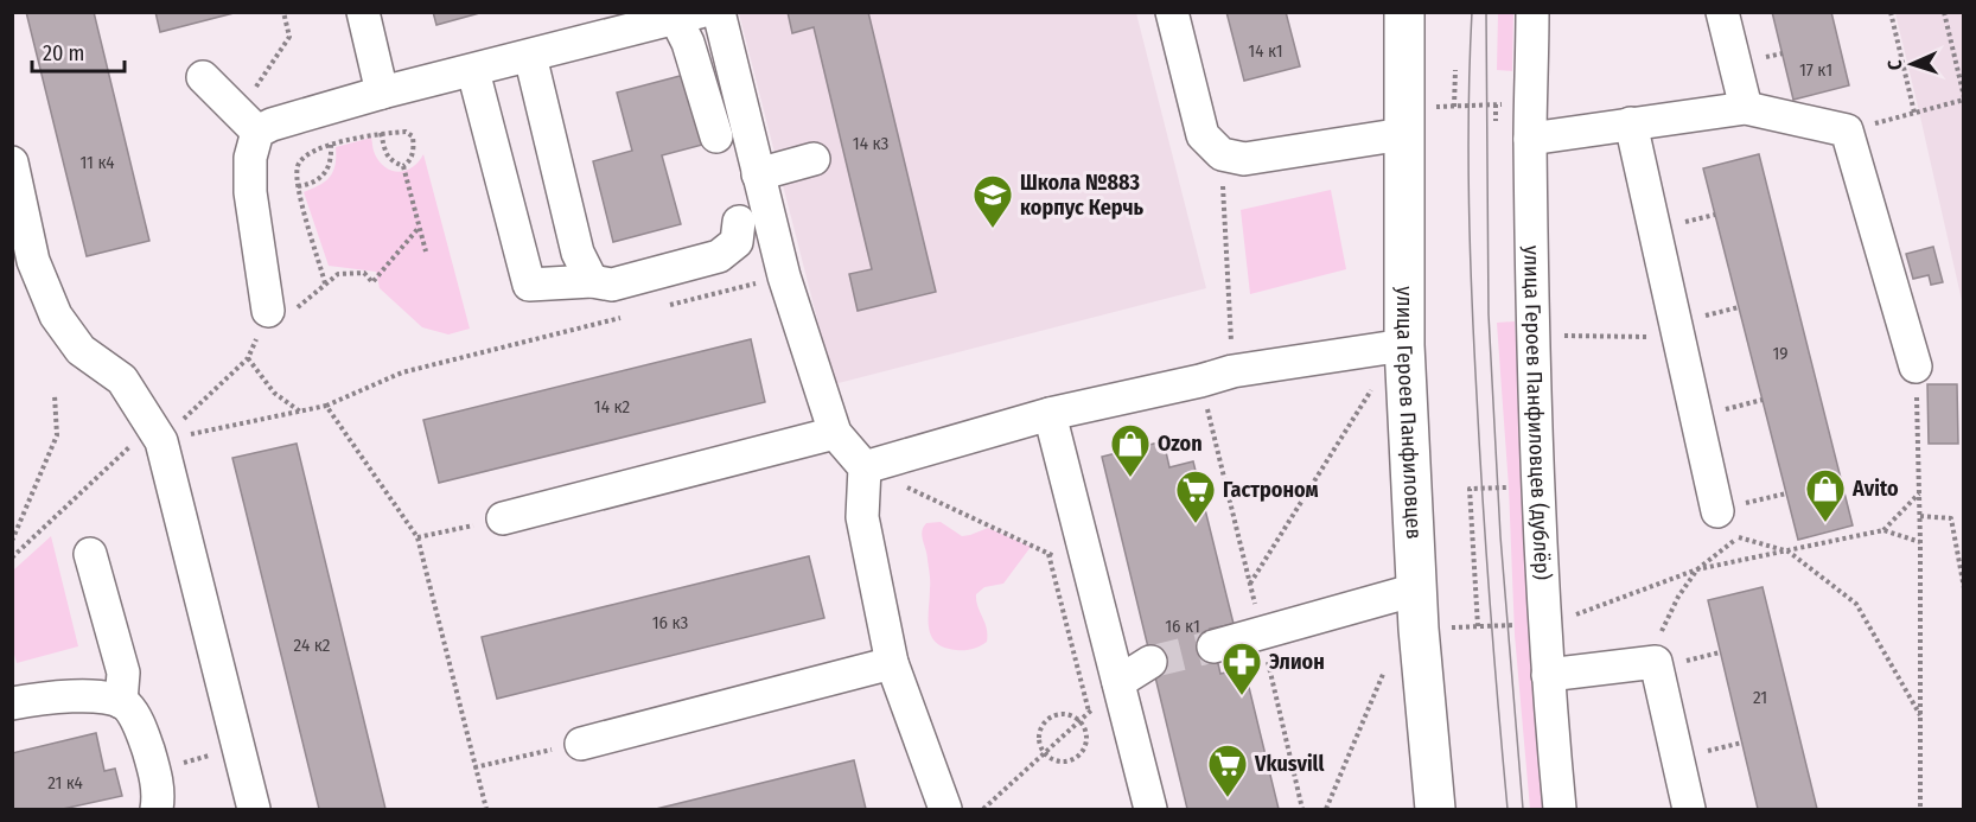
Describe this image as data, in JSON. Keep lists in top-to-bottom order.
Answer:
{
  "streets": {
    "main road": ["улица Героев Панфиловцев"],
    "street": ["улица Героев Панфиловцев (дублёр)"]
  },
  "places": {
    "school or university": ["Школа №883 корпус Керчь"],
    "shop": ["Ozon", "Avito"],
    "supermarket": ["Гастроном", "Vkusvill"],
    "pharmacy": ["Элион"]
  },
  "house_numbers": [
    "14 к1",
    "17 к1",
    "14 к3",
    "11 к4",
    "19",
    "14 к2",
    "16 к3",
    "16 к1",
    "24 к2",
    "21",
    "21 к4"
  ],
  "scale_bar": "20 m",
  "north": "left"
}
